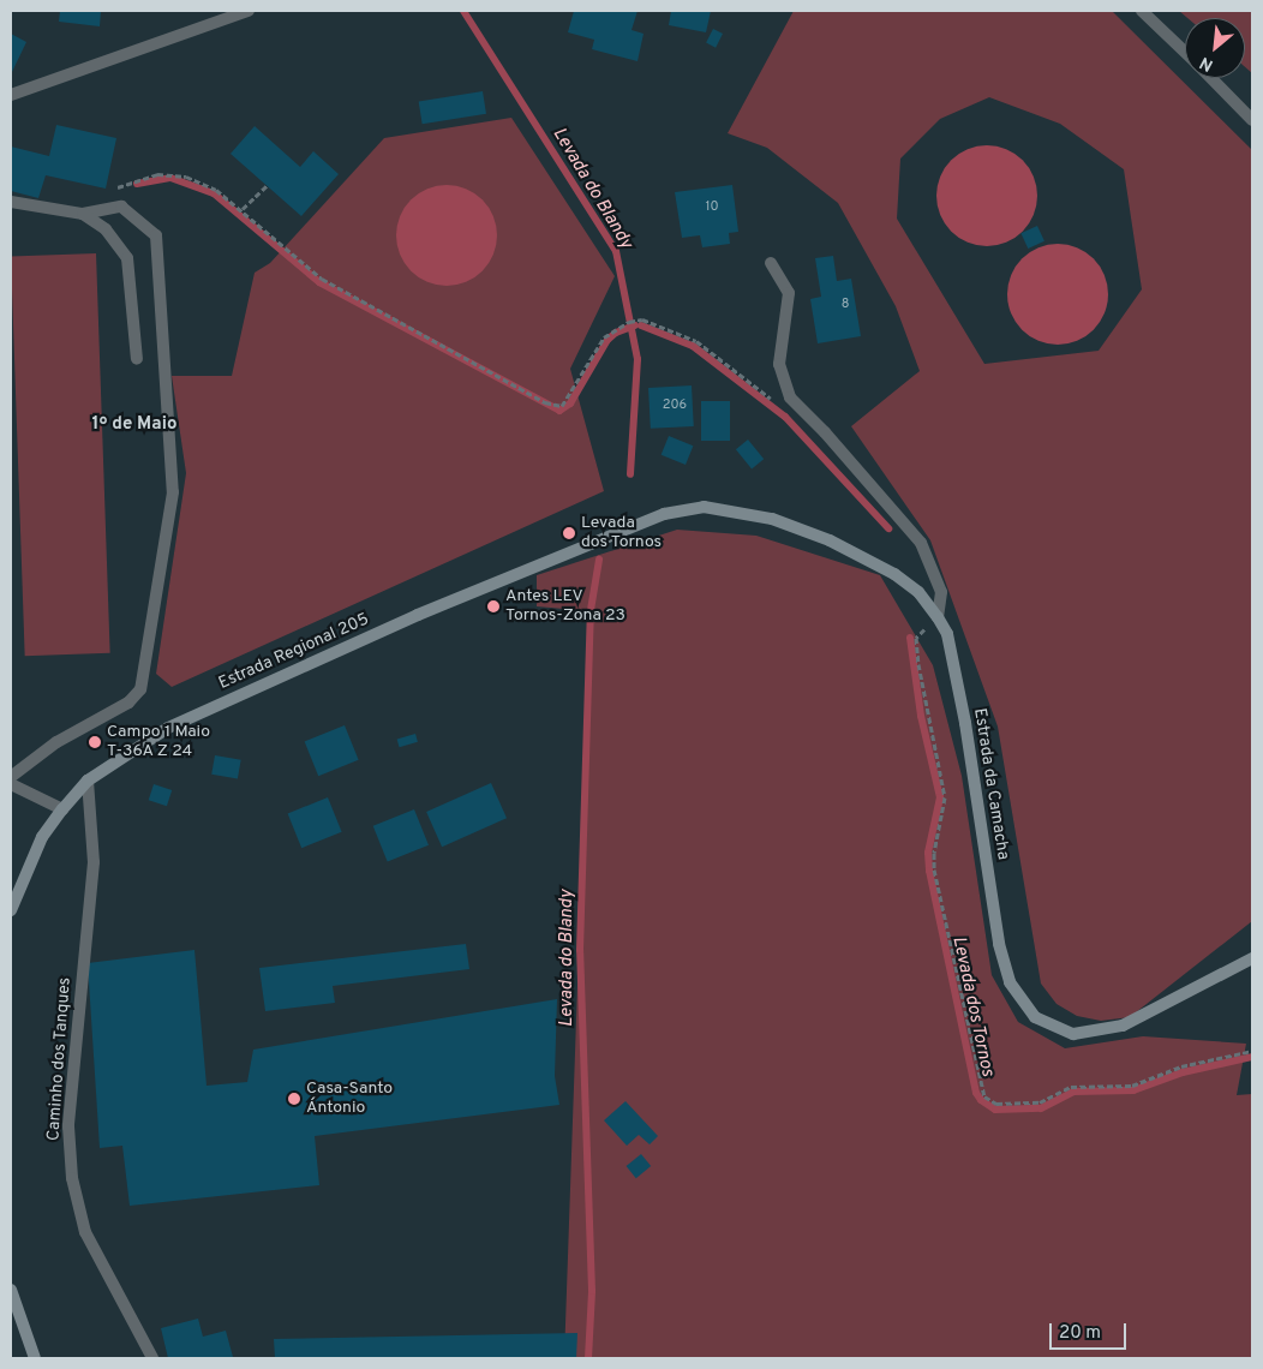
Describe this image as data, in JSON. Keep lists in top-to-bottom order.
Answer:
{
  "streets": {
    "main road": ["Estrada Regional 205", "Estrada da Camacha"],
    "street": ["Caminho dos Tanques"]
  },
  "crossings": [
    ["Estrada Regional 205", "Estrada da Camacha"],
    ["Estrada Regional 205", "Caminho dos Tanques"]
  ],
  "districts": ["1º de Maio"],
  "water": ["Levada do Blandy", "Levada dos Tornos"],
  "places": [
    "Levada dos Tornos",
    "Antes LEV Tornos-Zona 23",
    "Campo 1 Maio T-36A Z 24",
    "Casa-Santo Ántonio"
  ],
  "house_numbers": ["10", "8", "206"],
  "scale_bar": "20 m",
  "north": "bottom left"
}
